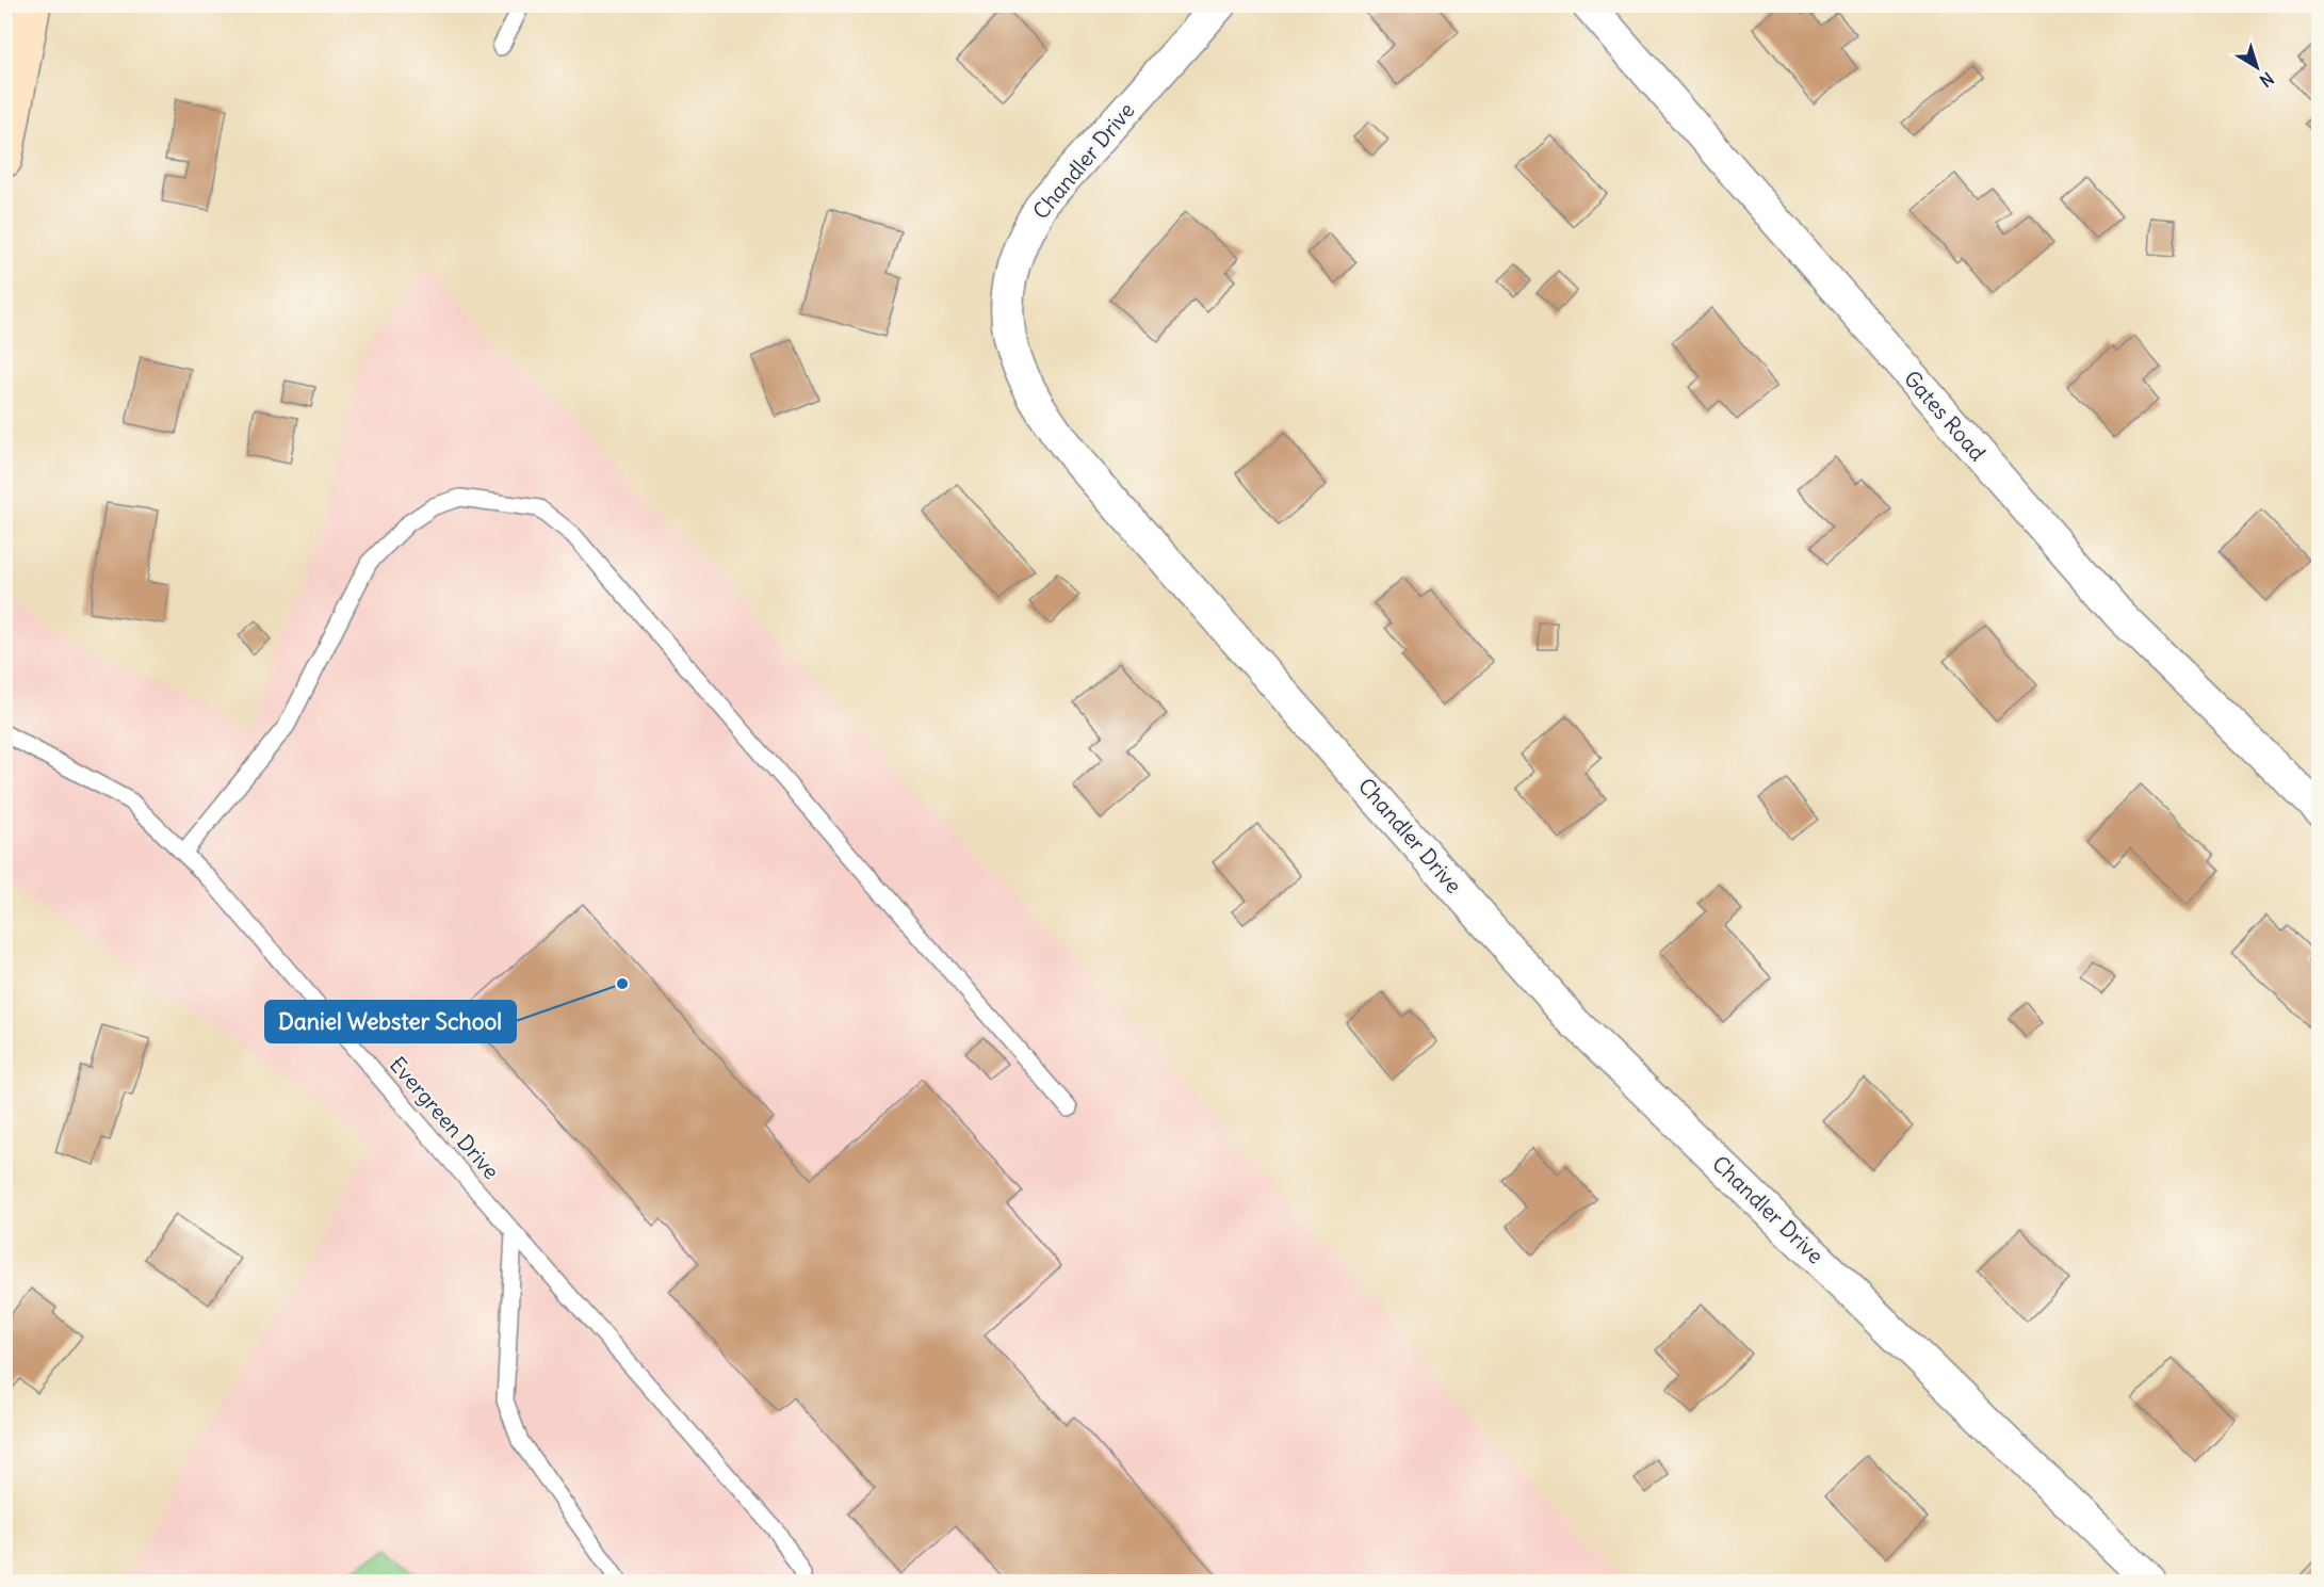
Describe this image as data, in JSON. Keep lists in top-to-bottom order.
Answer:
{
  "streets": {
    "street": ["Chandler Drive", "Gates Road"],
    "lane": ["Evergreen Drive"]
  },
  "places": ["Daniel Webster School"],
  "north": "bottom right"
}
